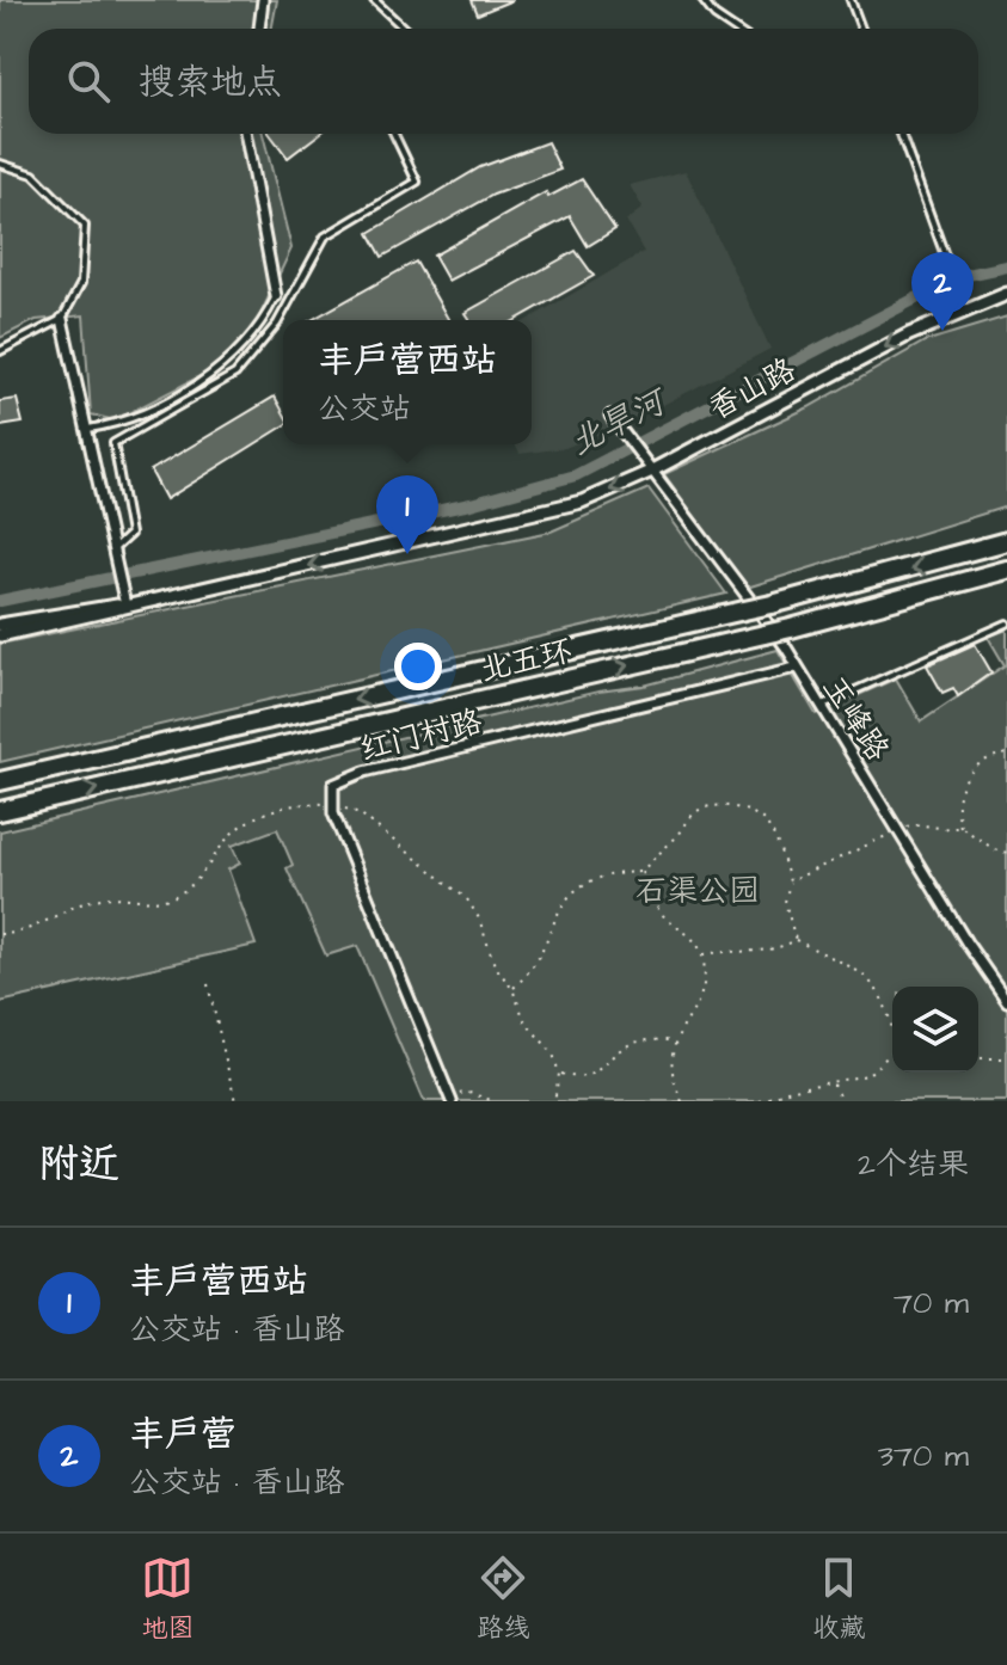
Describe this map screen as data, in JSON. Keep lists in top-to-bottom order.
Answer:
{
  "streets": {
    "highway": ["北五环"],
    "street": ["香山路", "玉峰路", "红门村路"]
  },
  "crossings": [
    ["香山路", "玉峰路"],
    ["玉峰路", "红门村路"]
  ],
  "one_way": ["香山路"],
  "water": ["北旱河"],
  "parks": ["石渠公园"],
  "page": {
    "search": "搜索地点",
    "pins": ["2", "1"],
    "popup": ["丰户营西站", "公交站"],
    "heading": ["附近", "2个结果"],
    "list": [
      {
        "mark": "1",
        "name": "丰户营西站",
        "note": "公交站 · 香山路",
        "value": "70 m"
      },
      {
        "mark": "2",
        "name": "丰户营",
        "note": "公交站 · 香山路",
        "value": "370 m"
      }
    ],
    "nav": ["地图", "路线", "收藏"]
  }
}
